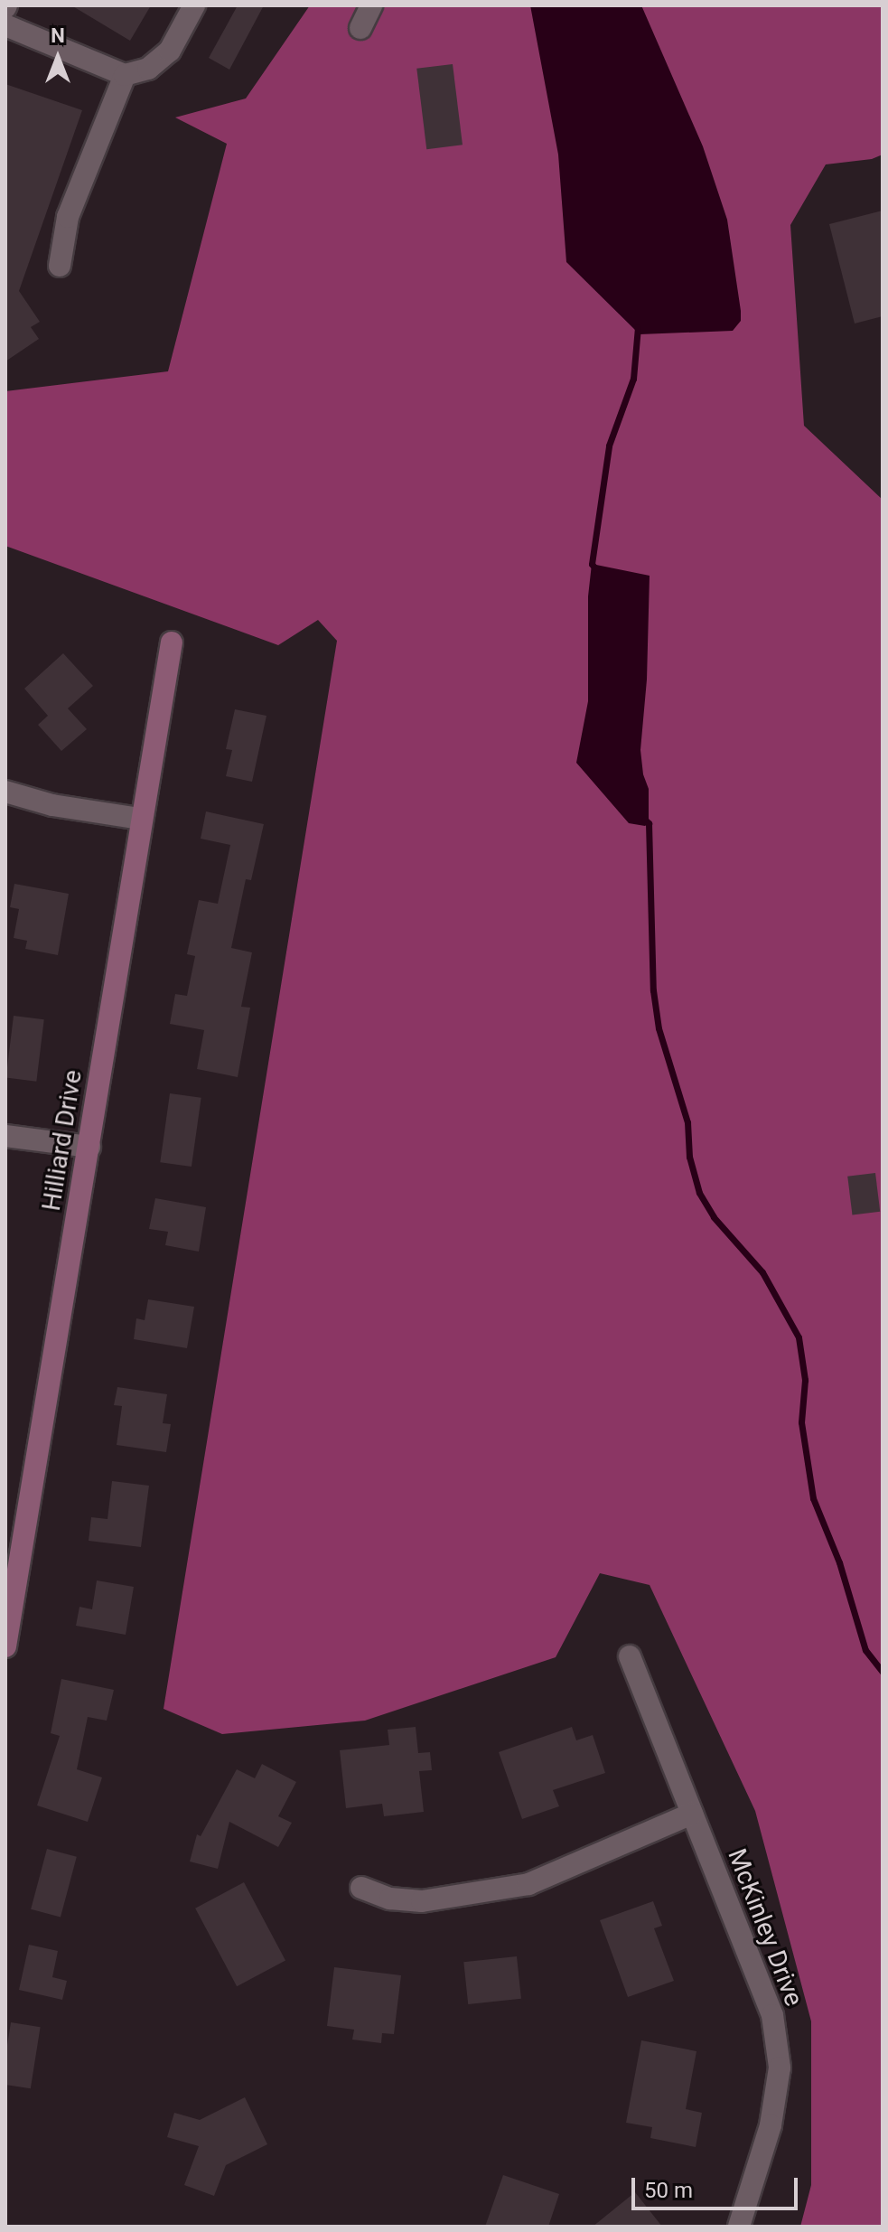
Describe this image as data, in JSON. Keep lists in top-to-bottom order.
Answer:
{
  "streets": {
    "street": ["Hilliard Drive", "McKinley Drive"]
  },
  "scale_bar": "50 m",
  "north": "top"
}
